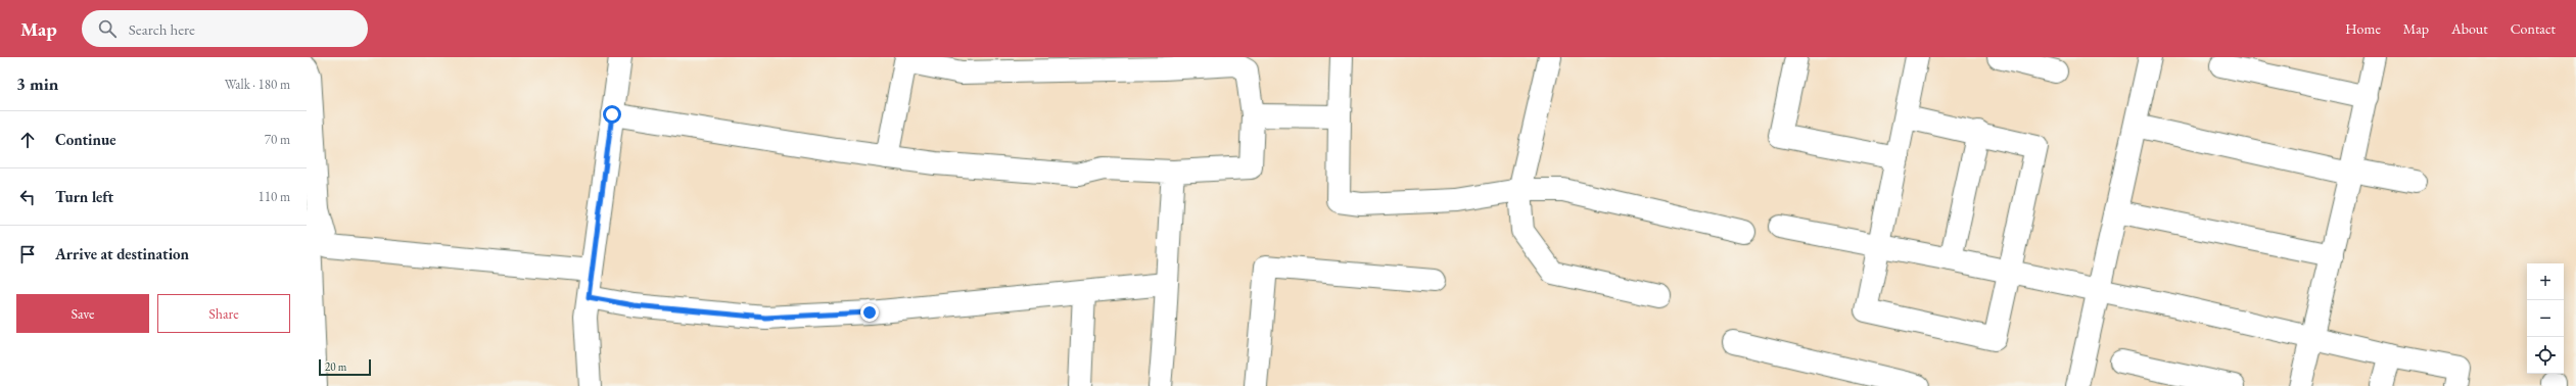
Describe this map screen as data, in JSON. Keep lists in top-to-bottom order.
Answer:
{
  "scale_bar": "20 m",
  "page": {
    "header": "Map",
    "search": "Search here",
    "nav": [
      "Home",
      "Map",
      "About",
      "Contact"
    ],
    "heading": ["3 min", "Walk · 180 m"],
    "list": [
      ["Continue", "70 m"],
      ["Turn left", "110 m"],
      "Arrive at destination"
    ],
    "map_buttons": ["+", "−"],
    "buttons": ["Save", "Share"],
    "scale": "20 m"
  }
}
